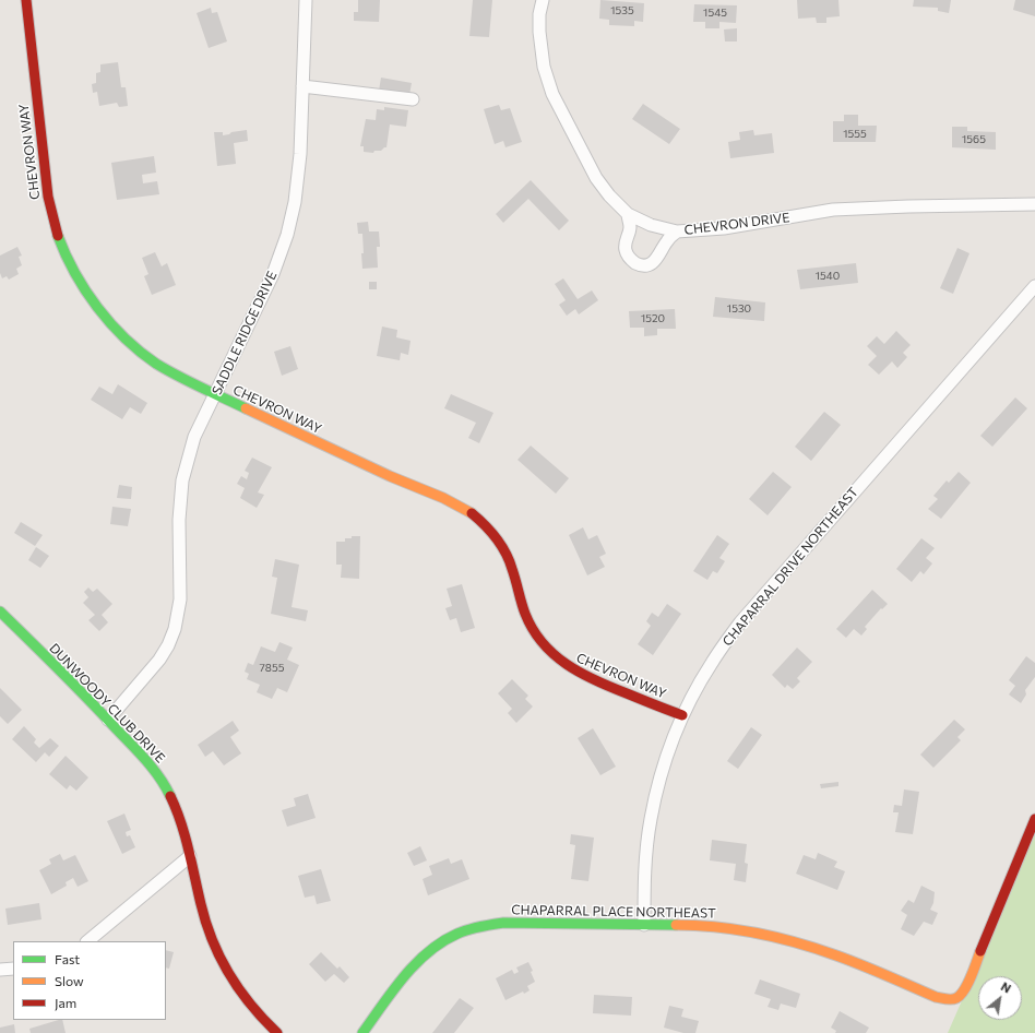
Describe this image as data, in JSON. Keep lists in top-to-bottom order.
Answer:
{
  "streets": {
    "street": [
      "CHEVRON WAY",
      "CHEVRON DRIVE",
      "SADDLE RIDGE DRIVE",
      "CHAPARRAL DRIVE NORTHEAST",
      "DUNWOODY CLUB DRIVE",
      "CHAPARRAL PLACE NORTHEAST"
    ]
  },
  "crossings": [
    ["CHEVRON WAY", "SADDLE RIDGE DRIVE"],
    ["CHEVRON WAY", "CHAPARRAL DRIVE NORTHEAST"],
    ["SADDLE RIDGE DRIVE", "DUNWOODY CLUB DRIVE"],
    ["CHAPARRAL DRIVE NORTHEAST", "CHAPARRAL PLACE NORTHEAST"]
  ],
  "house_numbers": [
    "1535",
    "1545",
    "1555",
    "1565",
    "1540",
    "1530",
    "1520",
    "7855"
  ],
  "legend": ["Fast", "Slow", "Jam"],
  "north": "top right"
}
